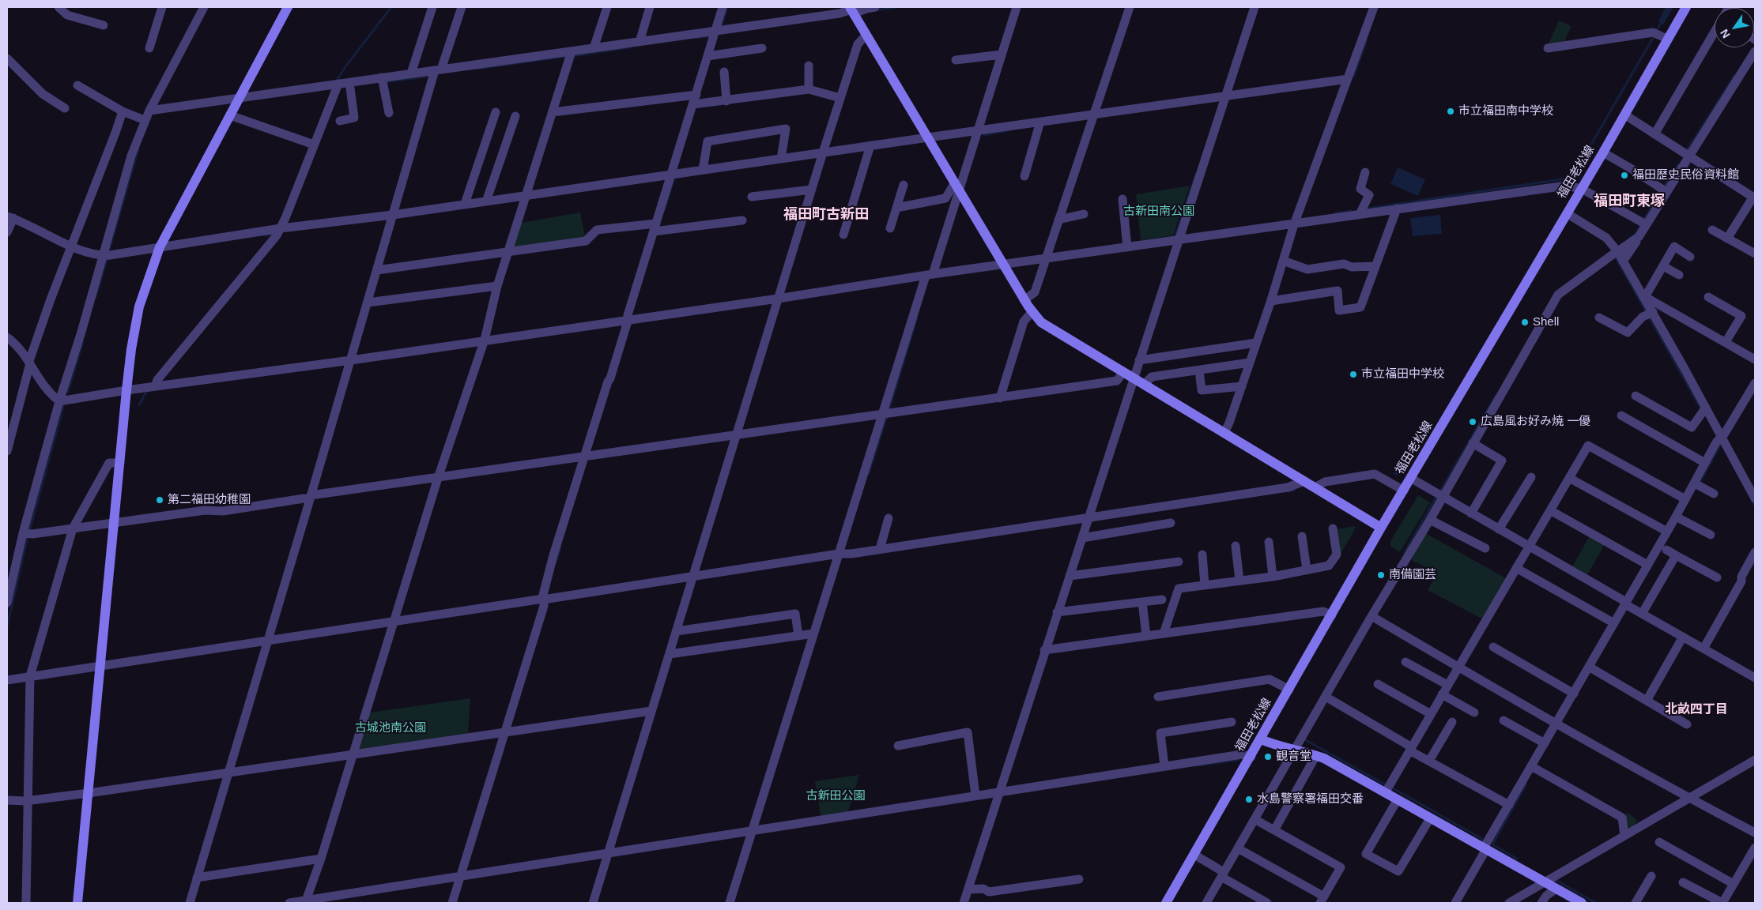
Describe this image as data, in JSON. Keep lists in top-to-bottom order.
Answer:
{
  "streets": {
    "street": ["福田老松線"]
  },
  "districts": ["福田町東塚", "福田町古新田", "北畝四丁目"],
  "parks": ["古新田南公園", "古城池南公園", "古新田公園"],
  "places": [
    "市立福田南中学校",
    "福田歴史民俗資料館",
    "Shell",
    "市立福田中学校",
    "広島風お好み焼 一優",
    "第二福田幼稚園",
    "南備園芸",
    "観音堂",
    "水島警察署福田交番"
  ],
  "north": "bottom left"
}
